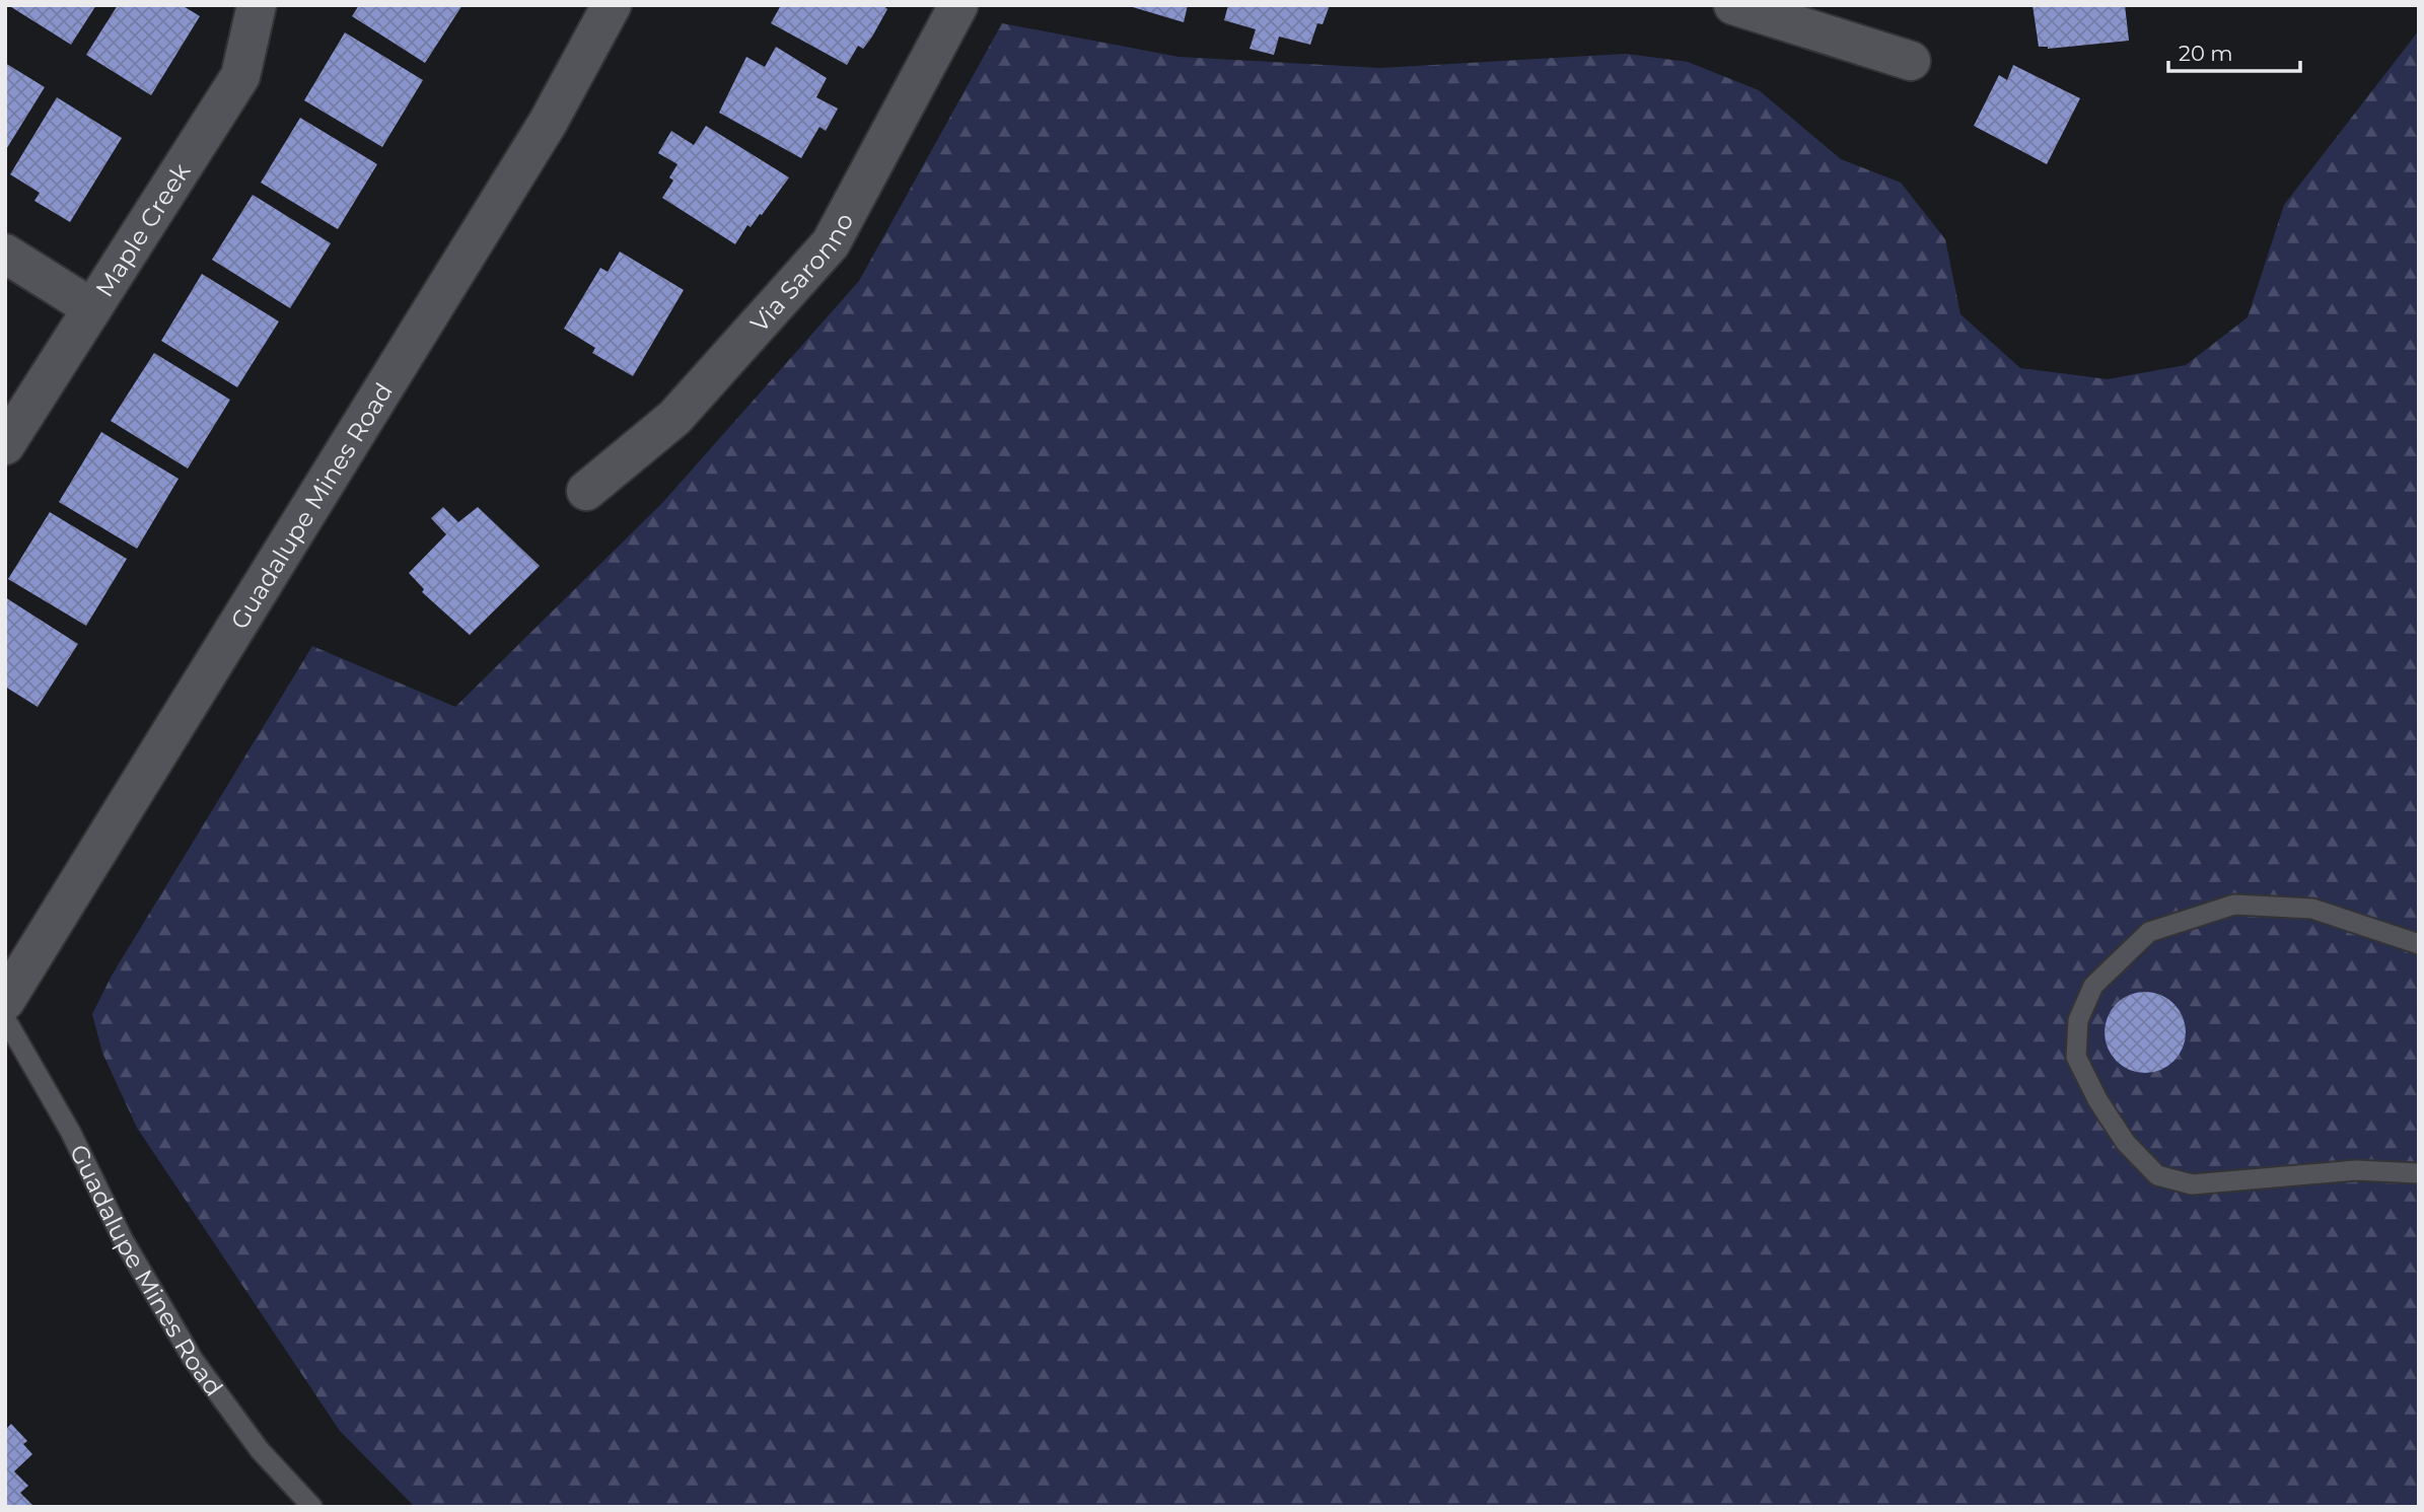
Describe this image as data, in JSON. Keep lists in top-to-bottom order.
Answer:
{
  "streets": {
    "street": ["Maple Creek", "Via Saronno", "Guadalupe Mines Road"]
  },
  "scale_bar": "20 m"
}
